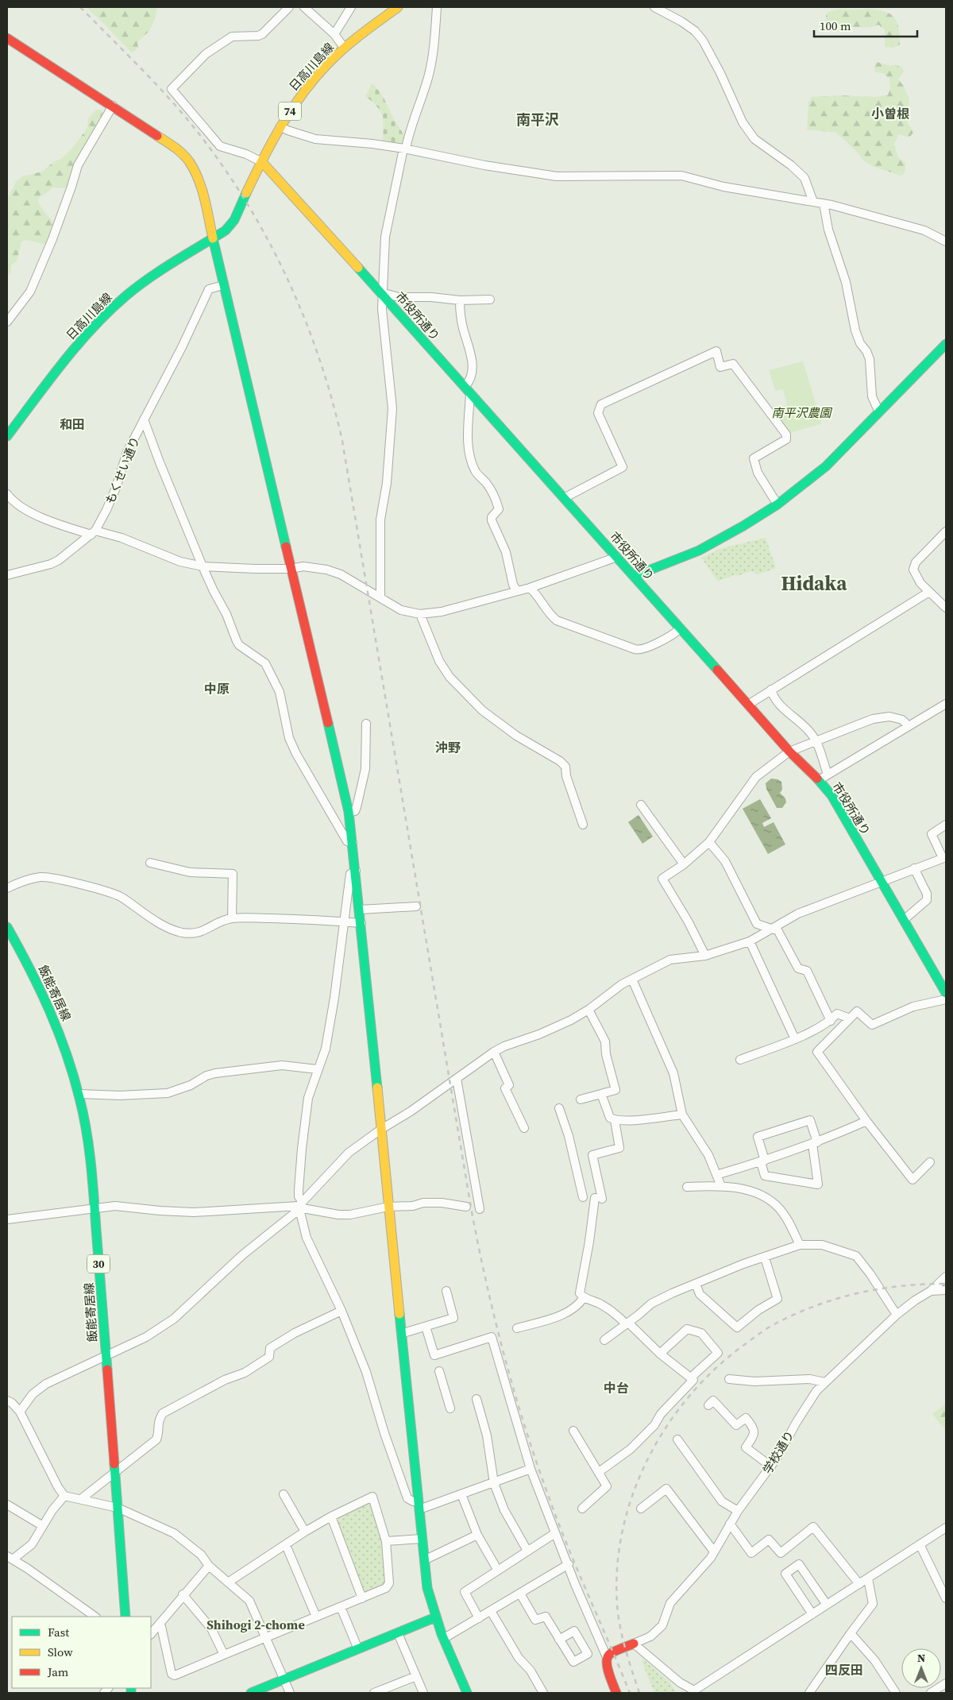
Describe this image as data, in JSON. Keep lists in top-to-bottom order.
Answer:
{
  "streets": {
    "street": [
      "日高川島線",
      "74",
      "市役所通り",
      "もくせい通り",
      "飯能寄居線",
      "30",
      "学校通り"
    ]
  },
  "crossings": [
    ["日高川島線", "市役所通り"]
  ],
  "districts": [
    "小曽根",
    "南平沢",
    "和田",
    "Hidaka",
    "中原",
    "沖野",
    "中台",
    "Shihogi 2-chome",
    "四反田"
  ],
  "parks": ["南平沢農園"],
  "legend": ["Fast", "Slow", "Jam"],
  "scale_bar": "100 m",
  "north": "top"
}
